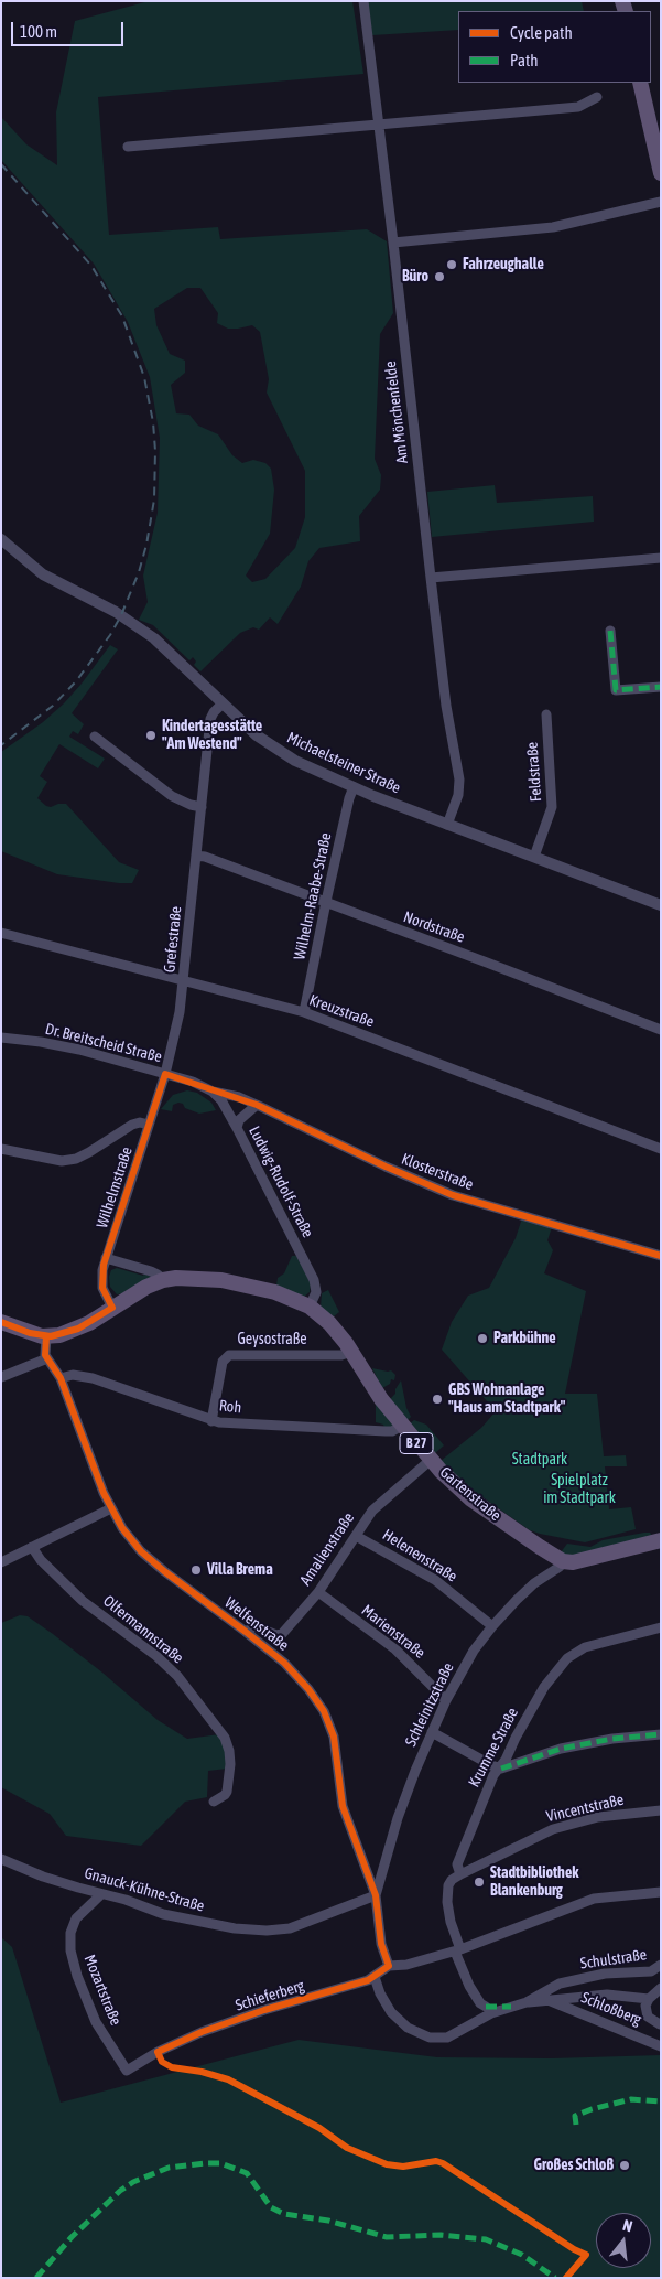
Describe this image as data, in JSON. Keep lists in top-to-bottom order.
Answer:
{
  "streets": {
    "main road": ["B 27", "Gartenstraße"],
    "street": [
      "Am Mönchenfelde",
      "Michaelsteiner Straße",
      "Feldstraße",
      "Wilhelm-Raabe-Straße",
      "Nordstraße",
      "Grefestraße",
      "Kreuzstraße",
      "Dr. Breitscheid Straße",
      "Klosterstraße",
      "Ludwig-Rudolf-Straße",
      "Wilhelmstraße",
      "Geysostraße",
      "Roh",
      "Amalienstraße",
      "Helenenstraße",
      "Welfenstraße",
      "Olfermannstraße",
      "Marienstraße",
      "Schleinitzstraße",
      "Krumme Straße",
      "Vincentstraße",
      "Gnauck-Kühne-Straße",
      "Schulstraße",
      "Mozartstraße",
      "Schieferberg",
      "Schloßberg"
    ]
  },
  "crossings": [
    ["Am Mönchenfelde", "Michaelsteiner Straße"],
    ["Michaelsteiner Straße", "Feldstraße"],
    ["Michaelsteiner Straße", "Wilhelm-Raabe-Straße"],
    ["Michaelsteiner Straße", "Grefestraße"],
    ["Wilhelm-Raabe-Straße", "Nordstraße"],
    ["Wilhelm-Raabe-Straße", "Kreuzstraße"],
    ["Nordstraße", "Grefestraße"],
    ["Grefestraße", "Kreuzstraße"],
    ["Grefestraße", "Dr. Breitscheid Straße"],
    ["Grefestraße", "Ludwig-Rudolf-Straße"],
    ["Grefestraße", "Wilhelmstraße"],
    ["Dr. Breitscheid Straße", "Ludwig-Rudolf-Straße"],
    ["Dr. Breitscheid Straße", "Wilhelmstraße"],
    ["Klosterstraße", "Ludwig-Rudolf-Straße"],
    ["Ludwig-Rudolf-Straße", "Wilhelmstraße"],
    ["Ludwig-Rudolf-Straße", "B 27"],
    ["Ludwig-Rudolf-Straße", "Gartenstraße"],
    ["Wilhelmstraße", "B 27"],
    ["Geysostraße", "Roh"],
    ["Geysostraße", "Gartenstraße"],
    ["Roh", "Gartenstraße"],
    ["Roh", "Welfenstraße"],
    ["B 27", "Gartenstraße"],
    ["Gartenstraße", "Amalienstraße"],
    ["Gartenstraße", "Schleinitzstraße"],
    ["Amalienstraße", "Helenenstraße"],
    ["Amalienstraße", "Welfenstraße"],
    ["Amalienstraße", "Marienstraße"],
    ["Helenenstraße", "Schleinitzstraße"],
    ["Welfenstraße", "Schleinitzstraße"],
    ["Welfenstraße", "Gnauck-Kühne-Straße"],
    ["Welfenstraße", "Schieferberg"],
    ["Marienstraße", "Schleinitzstraße"],
    ["Schleinitzstraße", "Gnauck-Kühne-Straße"],
    ["Krumme Straße", "Vincentstraße"],
    ["Gnauck-Kühne-Straße", "Mozartstraße"],
    ["Schulstraße", "Schieferberg"],
    ["Mozartstraße", "Schieferberg"]
  ],
  "parks": ["Stadtpark", "Spielplatz im Stadtpark"],
  "places": [
    "Fahrzeughalle",
    "Büro",
    "Kindertagesstätte \"Am Westend\"",
    "Parkbühne",
    "GBS Wohnanlage \"Haus am Stadtpark\"",
    "Villa Brema",
    "Stadtbibliothek Blankenburg",
    "Großes Schloß"
  ],
  "legend": ["Cycle path", "Path"],
  "scale_bar": "100 m",
  "north": "top"
}
